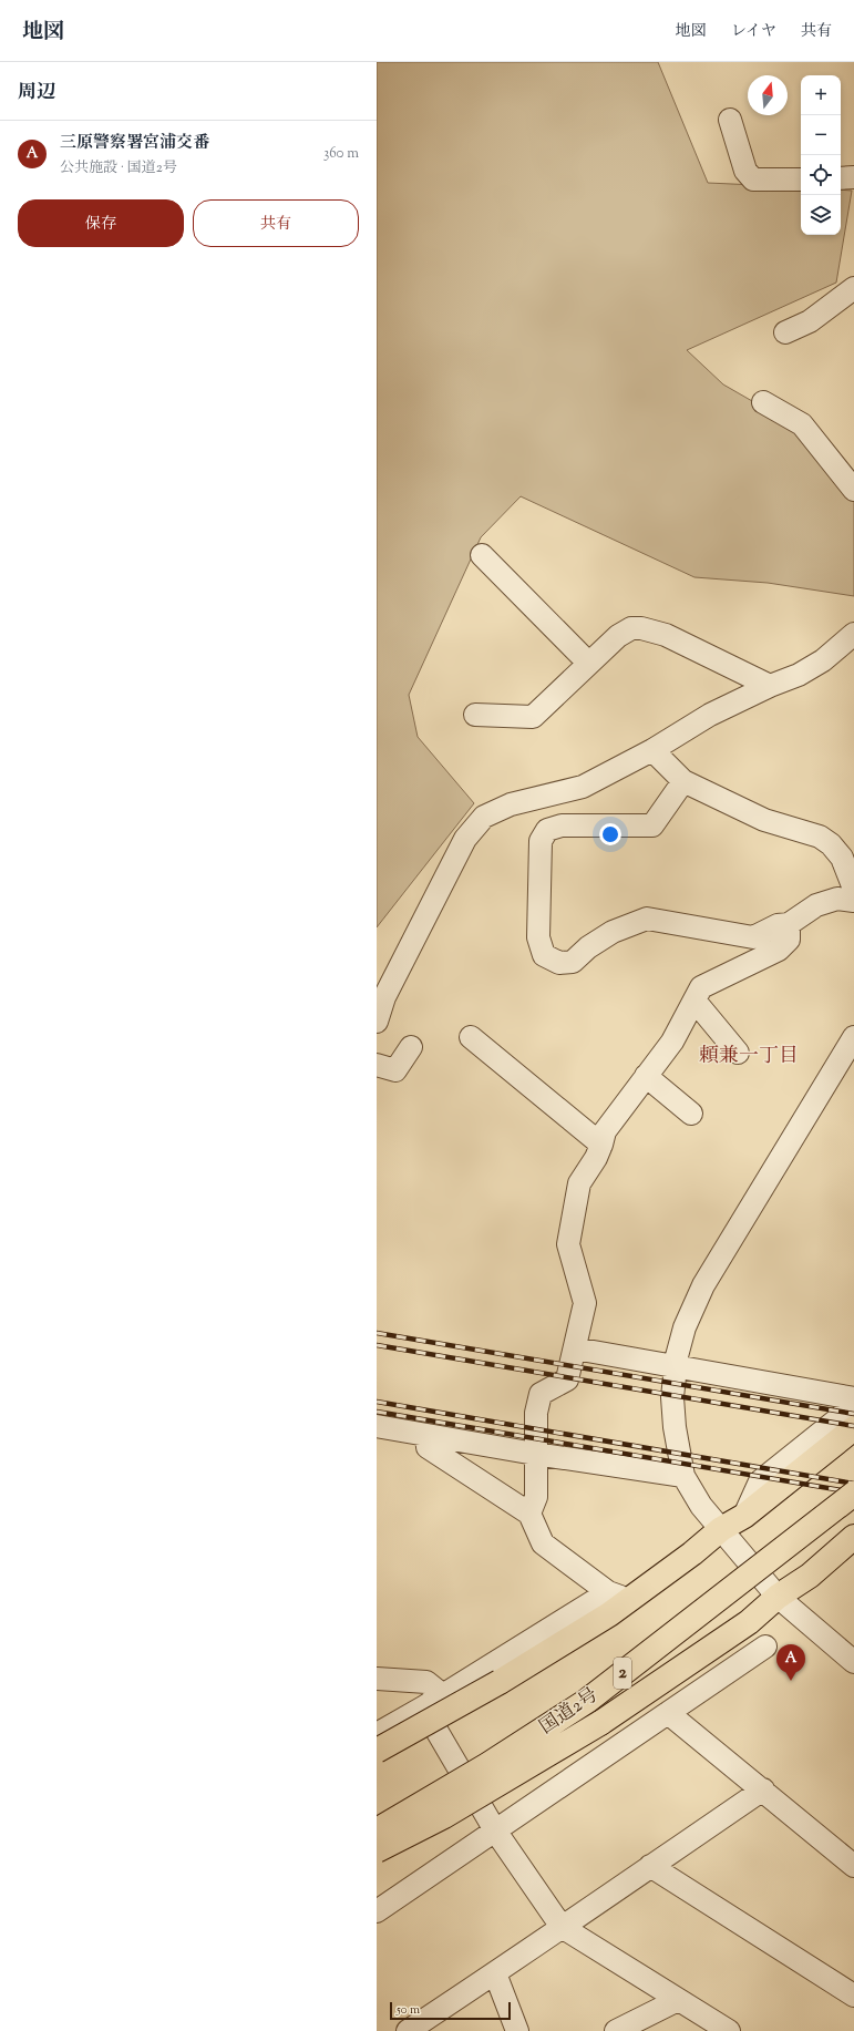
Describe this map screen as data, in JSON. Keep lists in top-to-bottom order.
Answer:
{
  "streets": {
    "highway": ["2", "国道2号"]
  },
  "districts": ["頼兼一丁目"],
  "scale_bar": "50 m",
  "north": "top",
  "page": {
    "header": "地図",
    "nav": ["地図", "レイヤ", "共有"],
    "heading": "周辺",
    "map_buttons": ["+", "−"],
    "list": [
      {
        "mark": "A",
        "name": "三原警察署宮浦交番",
        "note": "公共施設 · 国道2号",
        "value": "360 m"
      }
    ],
    "buttons": ["保存", "共有"],
    "pins": "A",
    "scale": "50 m"
  }
}
